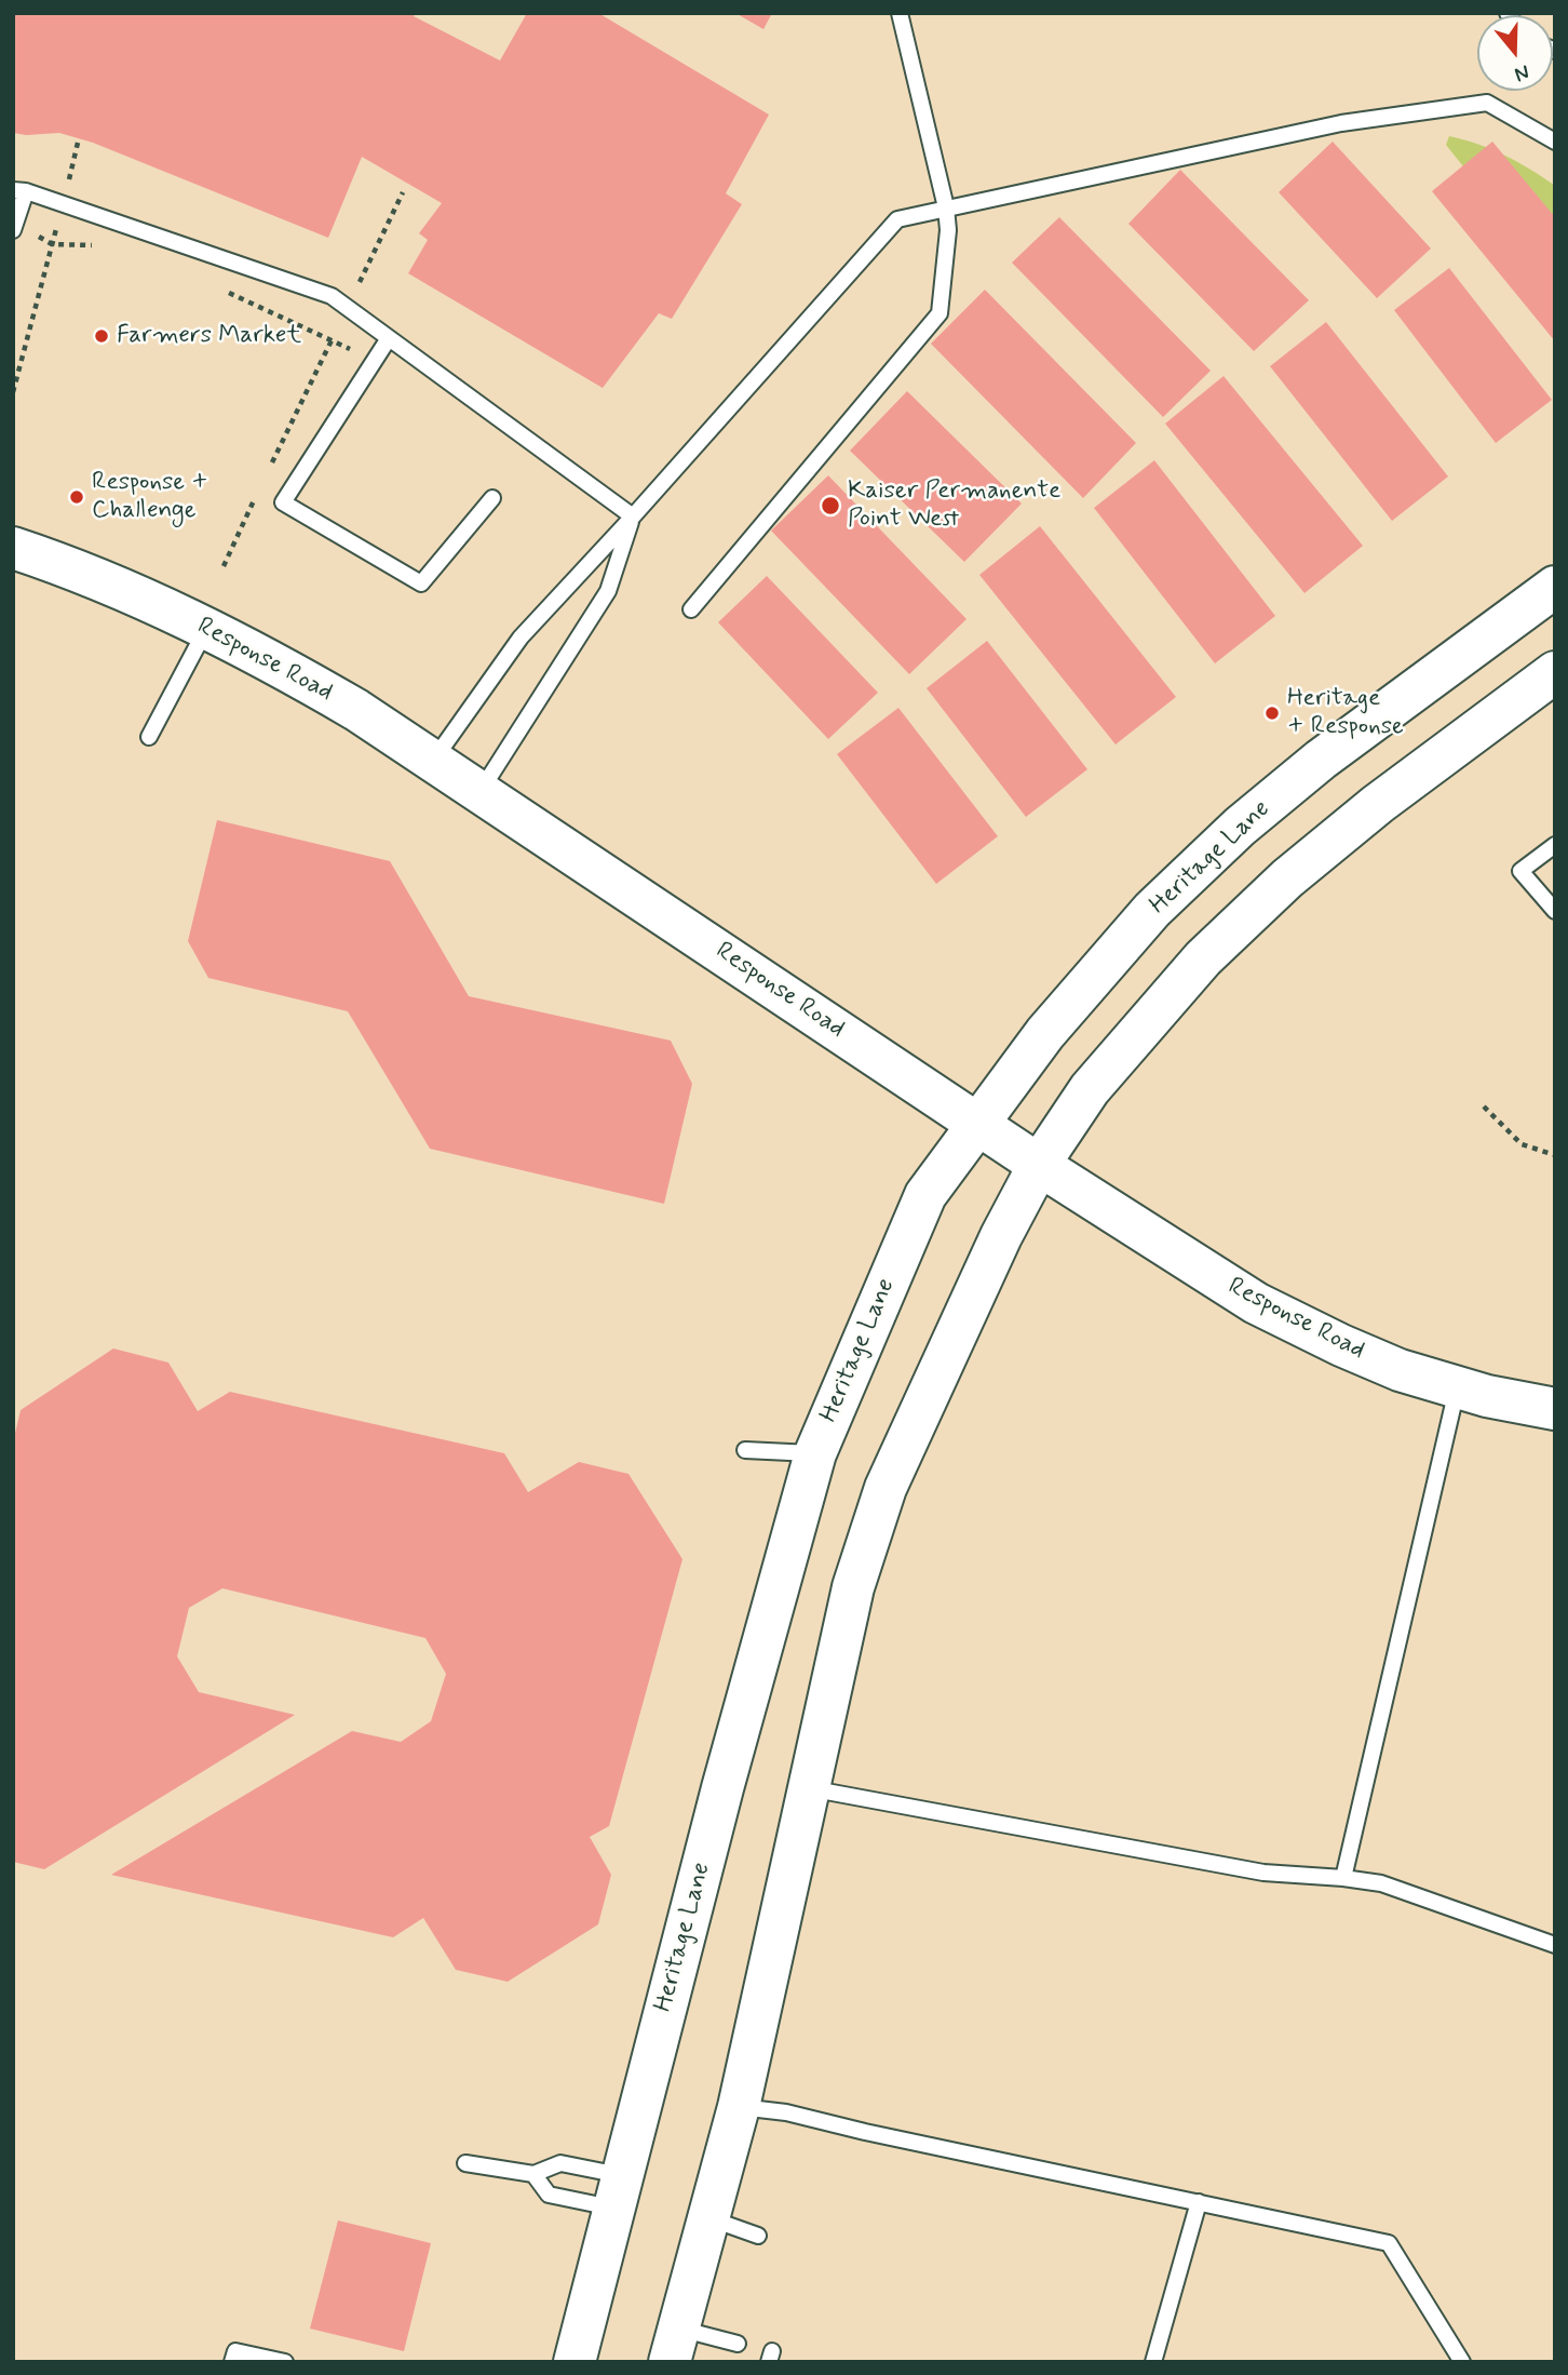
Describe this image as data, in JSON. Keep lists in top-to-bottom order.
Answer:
{
  "streets": {
    "main road": ["Response Road", "Heritage Lane"]
  },
  "crossings": [
    ["Response Road", "Heritage Lane"]
  ],
  "places": [
    "Farmers Market",
    "Response + Challenge",
    "Kaiser Permanente Point West",
    "Heritage + Response"
  ],
  "north": "bottom"
}
